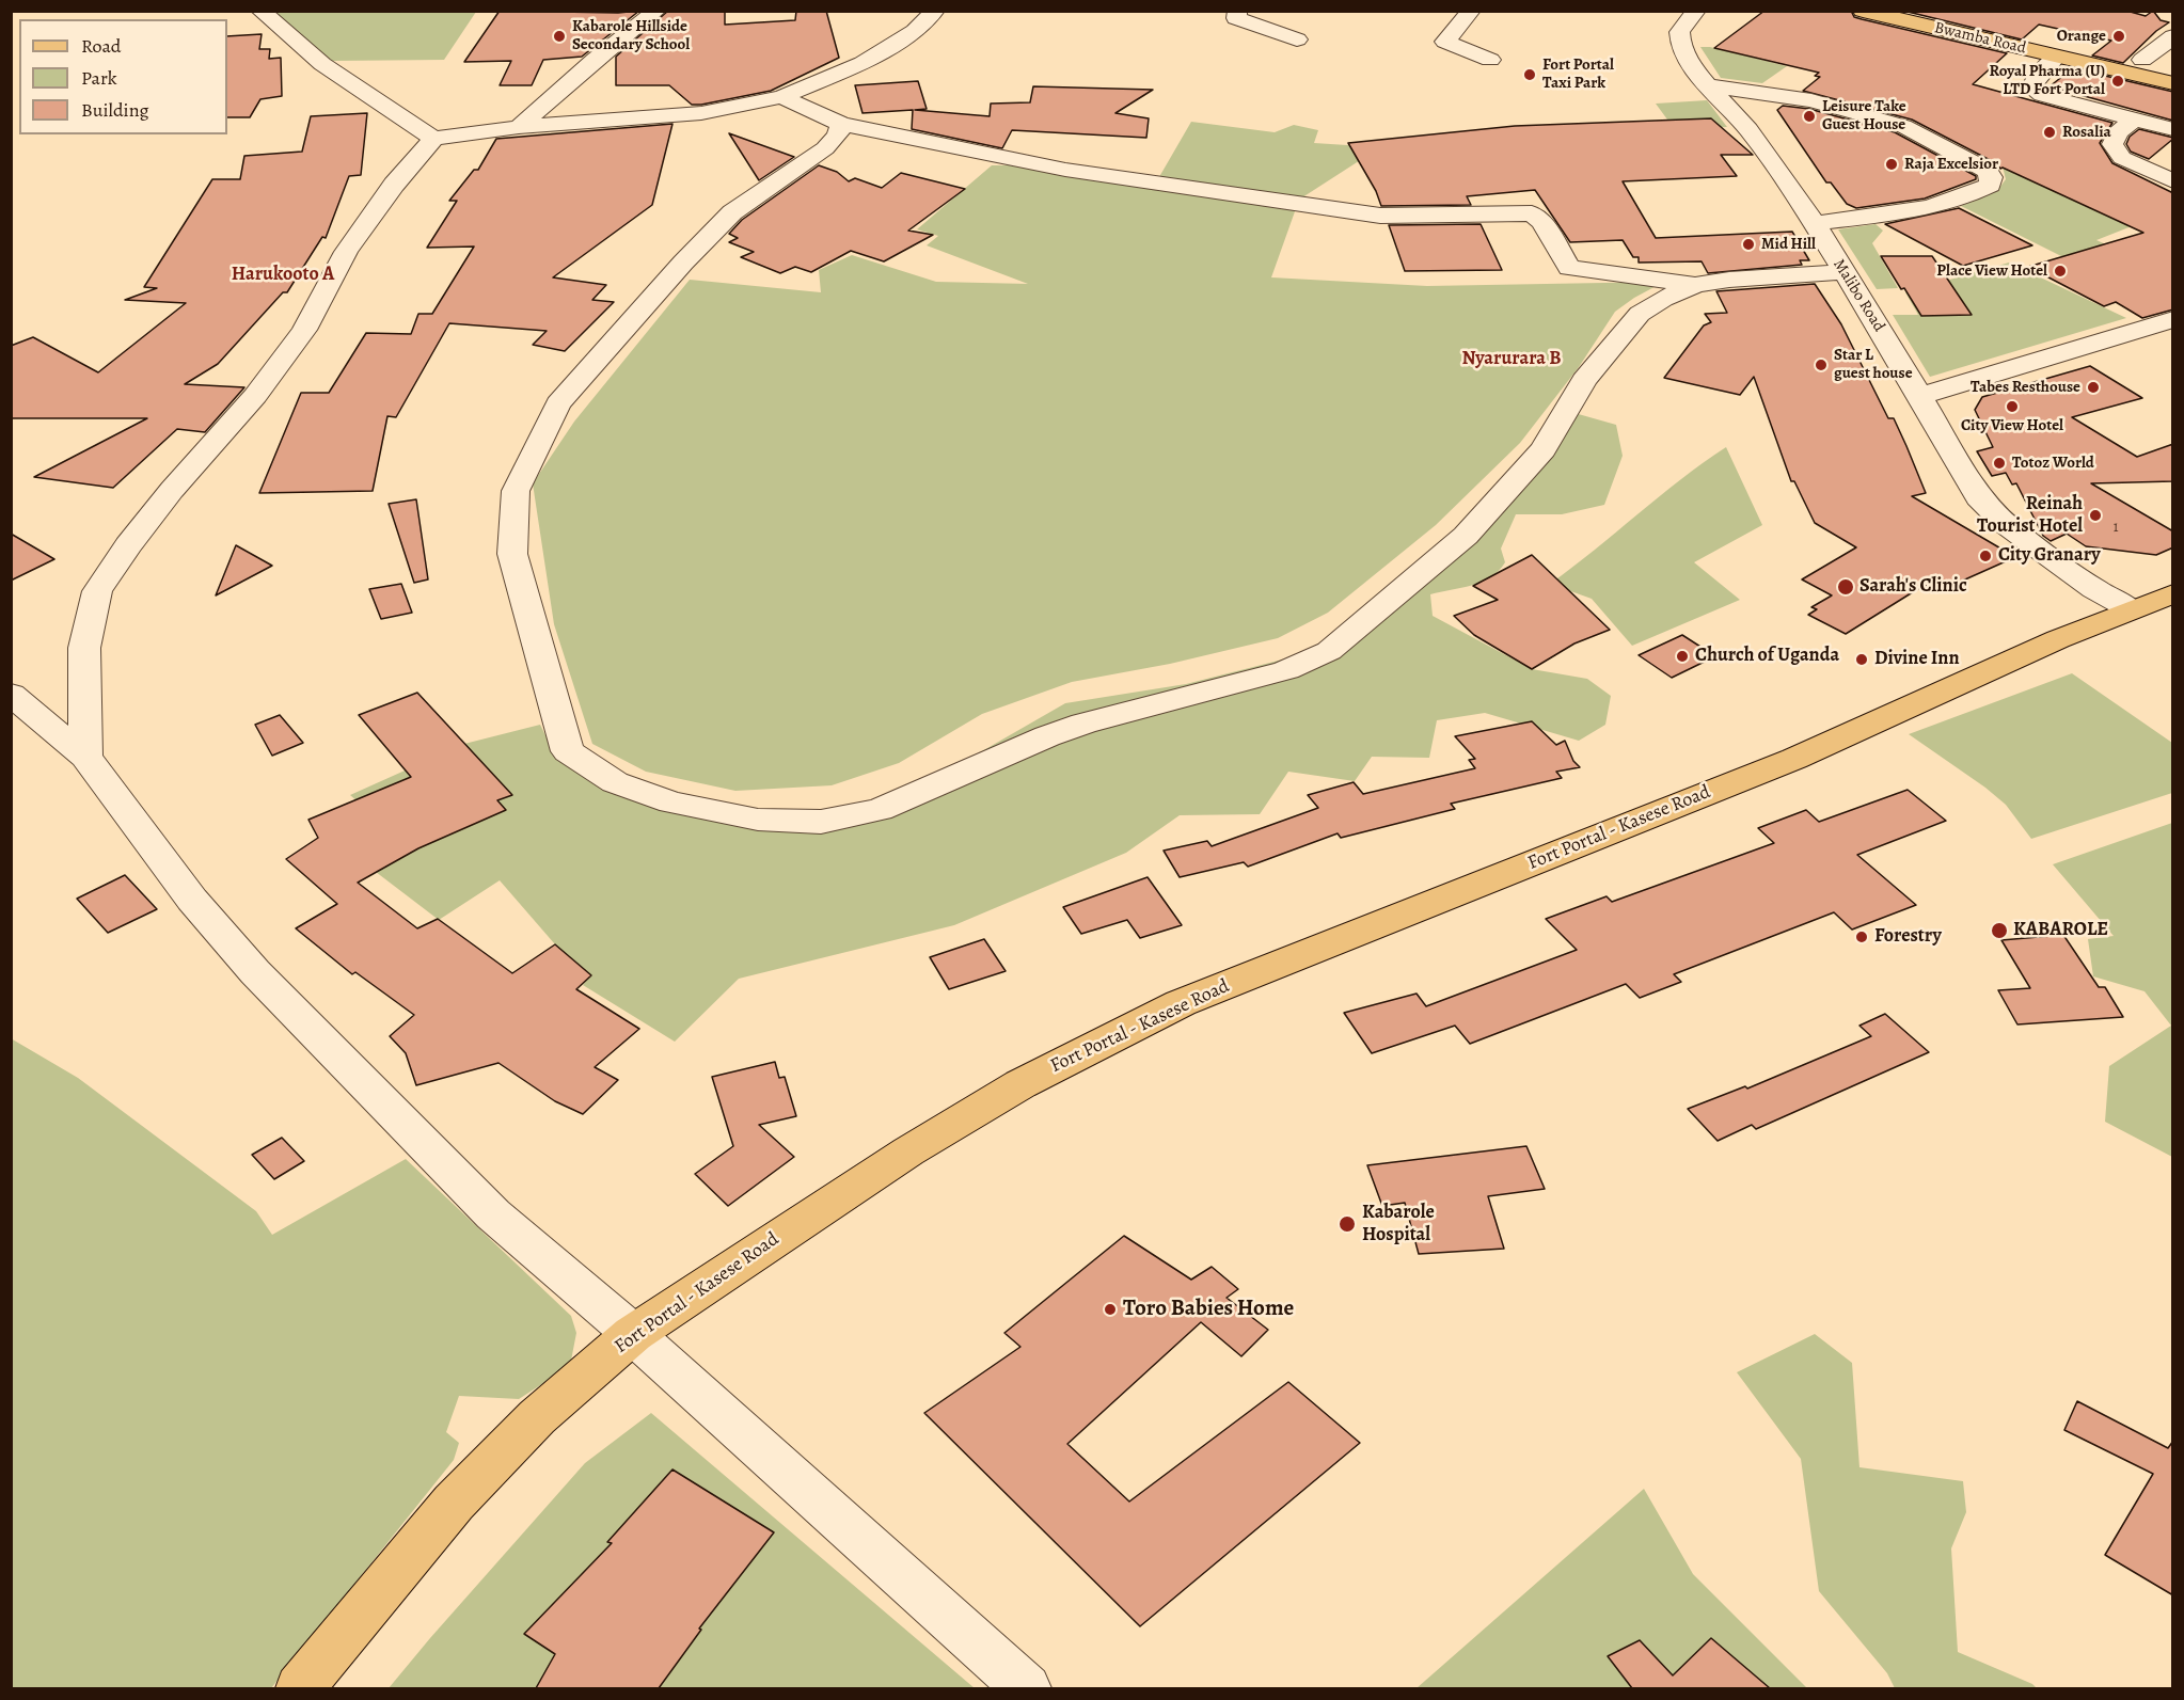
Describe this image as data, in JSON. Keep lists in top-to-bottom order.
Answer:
{
  "streets": {
    "main road": ["Bwamba Road", "Fort Portal - Kasese Road"],
    "street": ["Malibo Road"]
  },
  "crossings": [
    ["Malibo Road", "Fort Portal - Kasese Road"]
  ],
  "districts": ["Harukooto A", "Nyarurara B"],
  "places": [
    "Kabarole Hillside Secondary School",
    "Orange",
    "Fort Portal Taxi Park",
    "Royal Pharma (U) LTD Fort Portal",
    "Leisure Take Guest House",
    "Rosalia",
    "Raja Excelsior",
    "Mid Hill",
    "Place View Hotel",
    "Star L guest house",
    "Tabes Resthouse",
    "City View Hotel",
    "Totoz World",
    "Reinah Tourist Hotel",
    "City Granary",
    "Sarah's Clinic",
    "Church of Uganda",
    "Divine Inn",
    "KABAROLE",
    "Forestry",
    "Kabarole Hospital",
    "Toro Babies Home"
  ],
  "house_numbers": ["1"],
  "legend": ["Road", "Park", "Building"]
}
